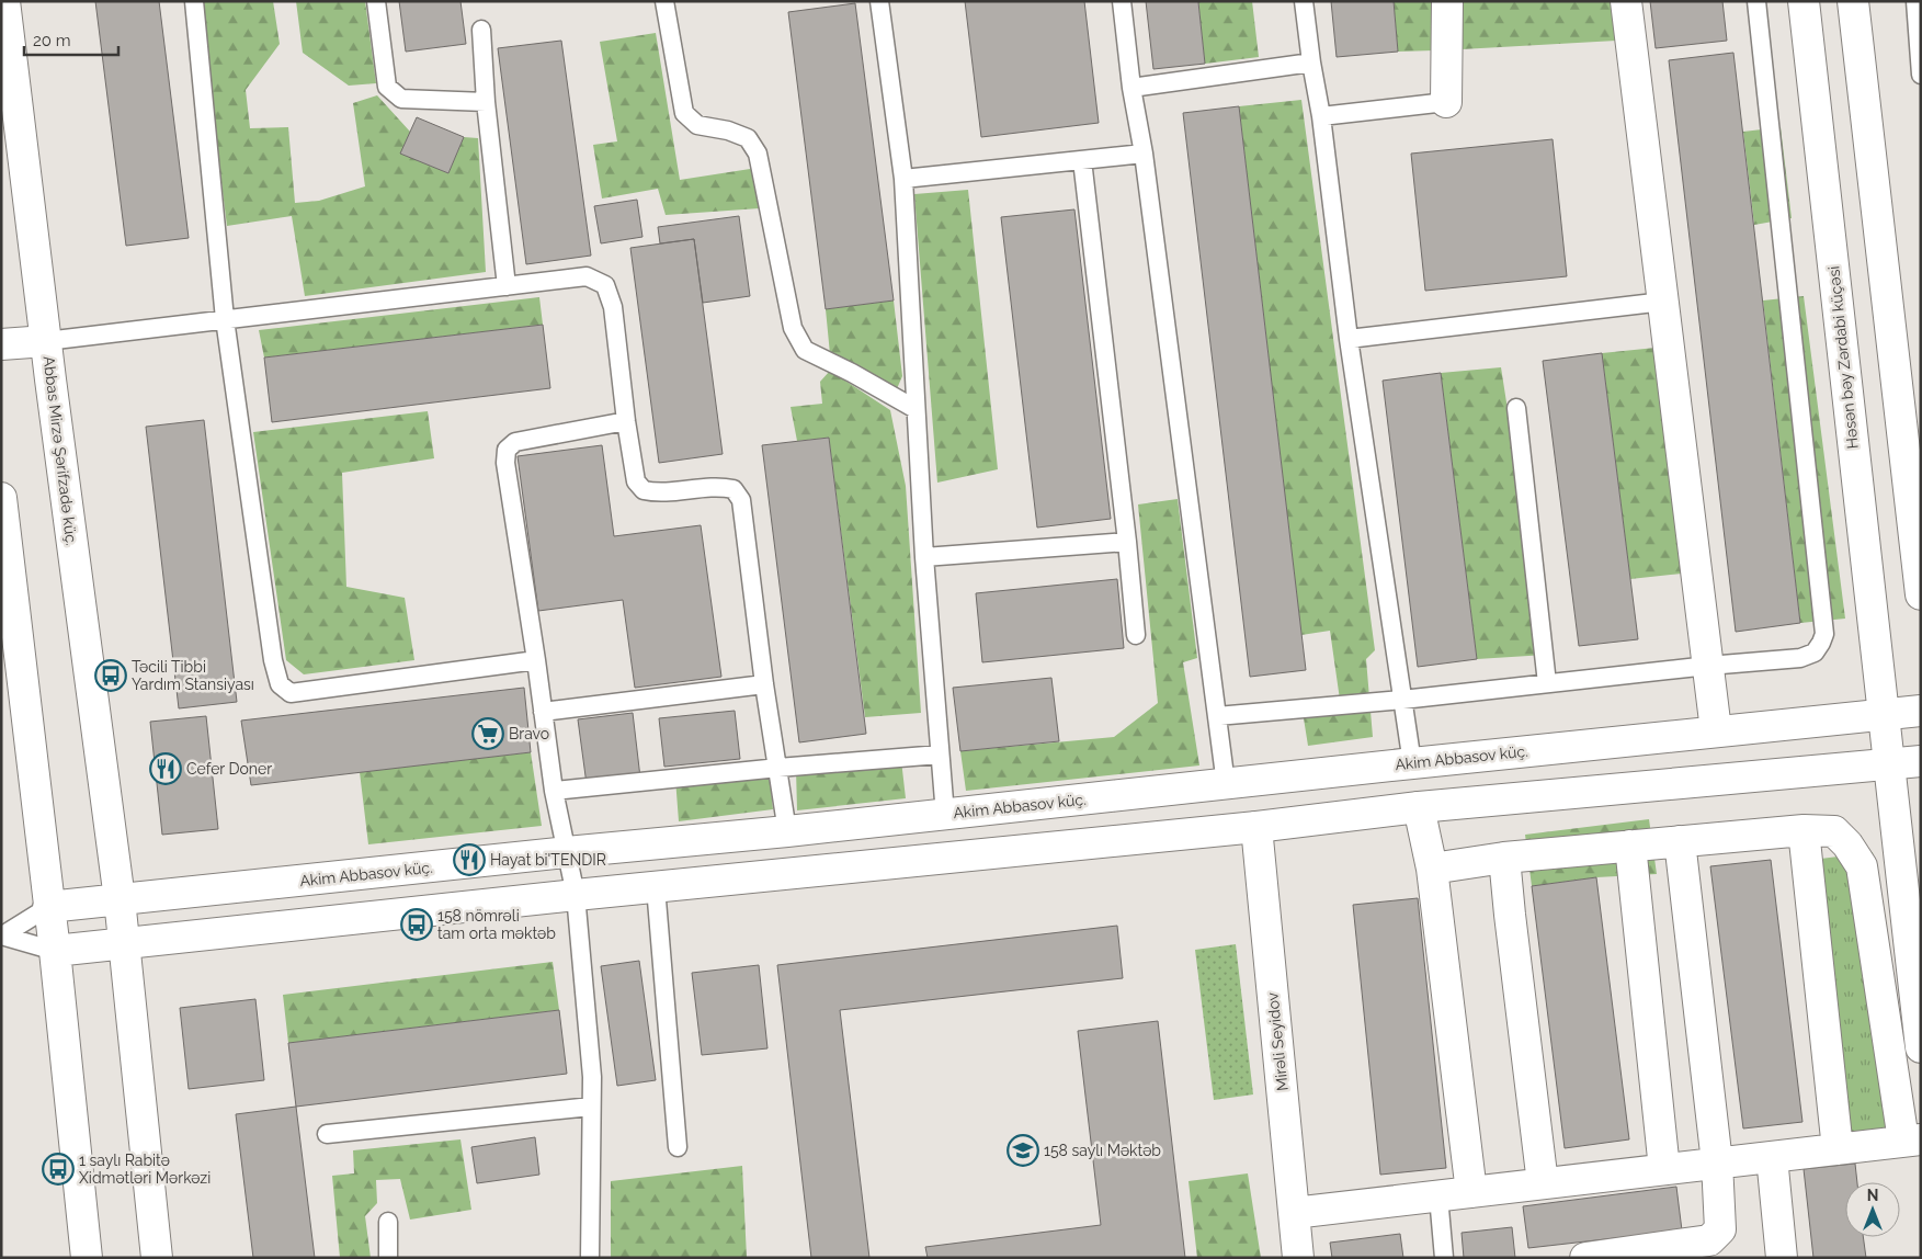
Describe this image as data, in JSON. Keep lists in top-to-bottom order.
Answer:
{
  "streets": {
    "main road": [
      "Həsən bəy Zərdabi küçəsi",
      "Abbas Mirzə Şərifzadə küç.",
      "Akim Abbasov küç.",
      "Mirəli Seyidov"
    ]
  },
  "crossings": [
    ["Həsən bəy Zərdabi küçəsi", "Akim Abbasov küç."],
    ["Abbas Mirzə Şərifzadə küç.", "Akim Abbasov küç."]
  ],
  "places": {
    "bus stop": ["Təcili Tibbi Yardım Stansiyası", "158 nömrəli tam orta məktəb", "1 saylı Rabitə Xidmətləri Mərkəzi"],
    "supermarket": ["Bravo"],
    "restaurant": ["Cefer Doner", "Hayat bi'TENDIR"],
    "school or university": ["158 saylı Məktəb"]
  },
  "scale_bar": "20 m",
  "north": "top"
}
